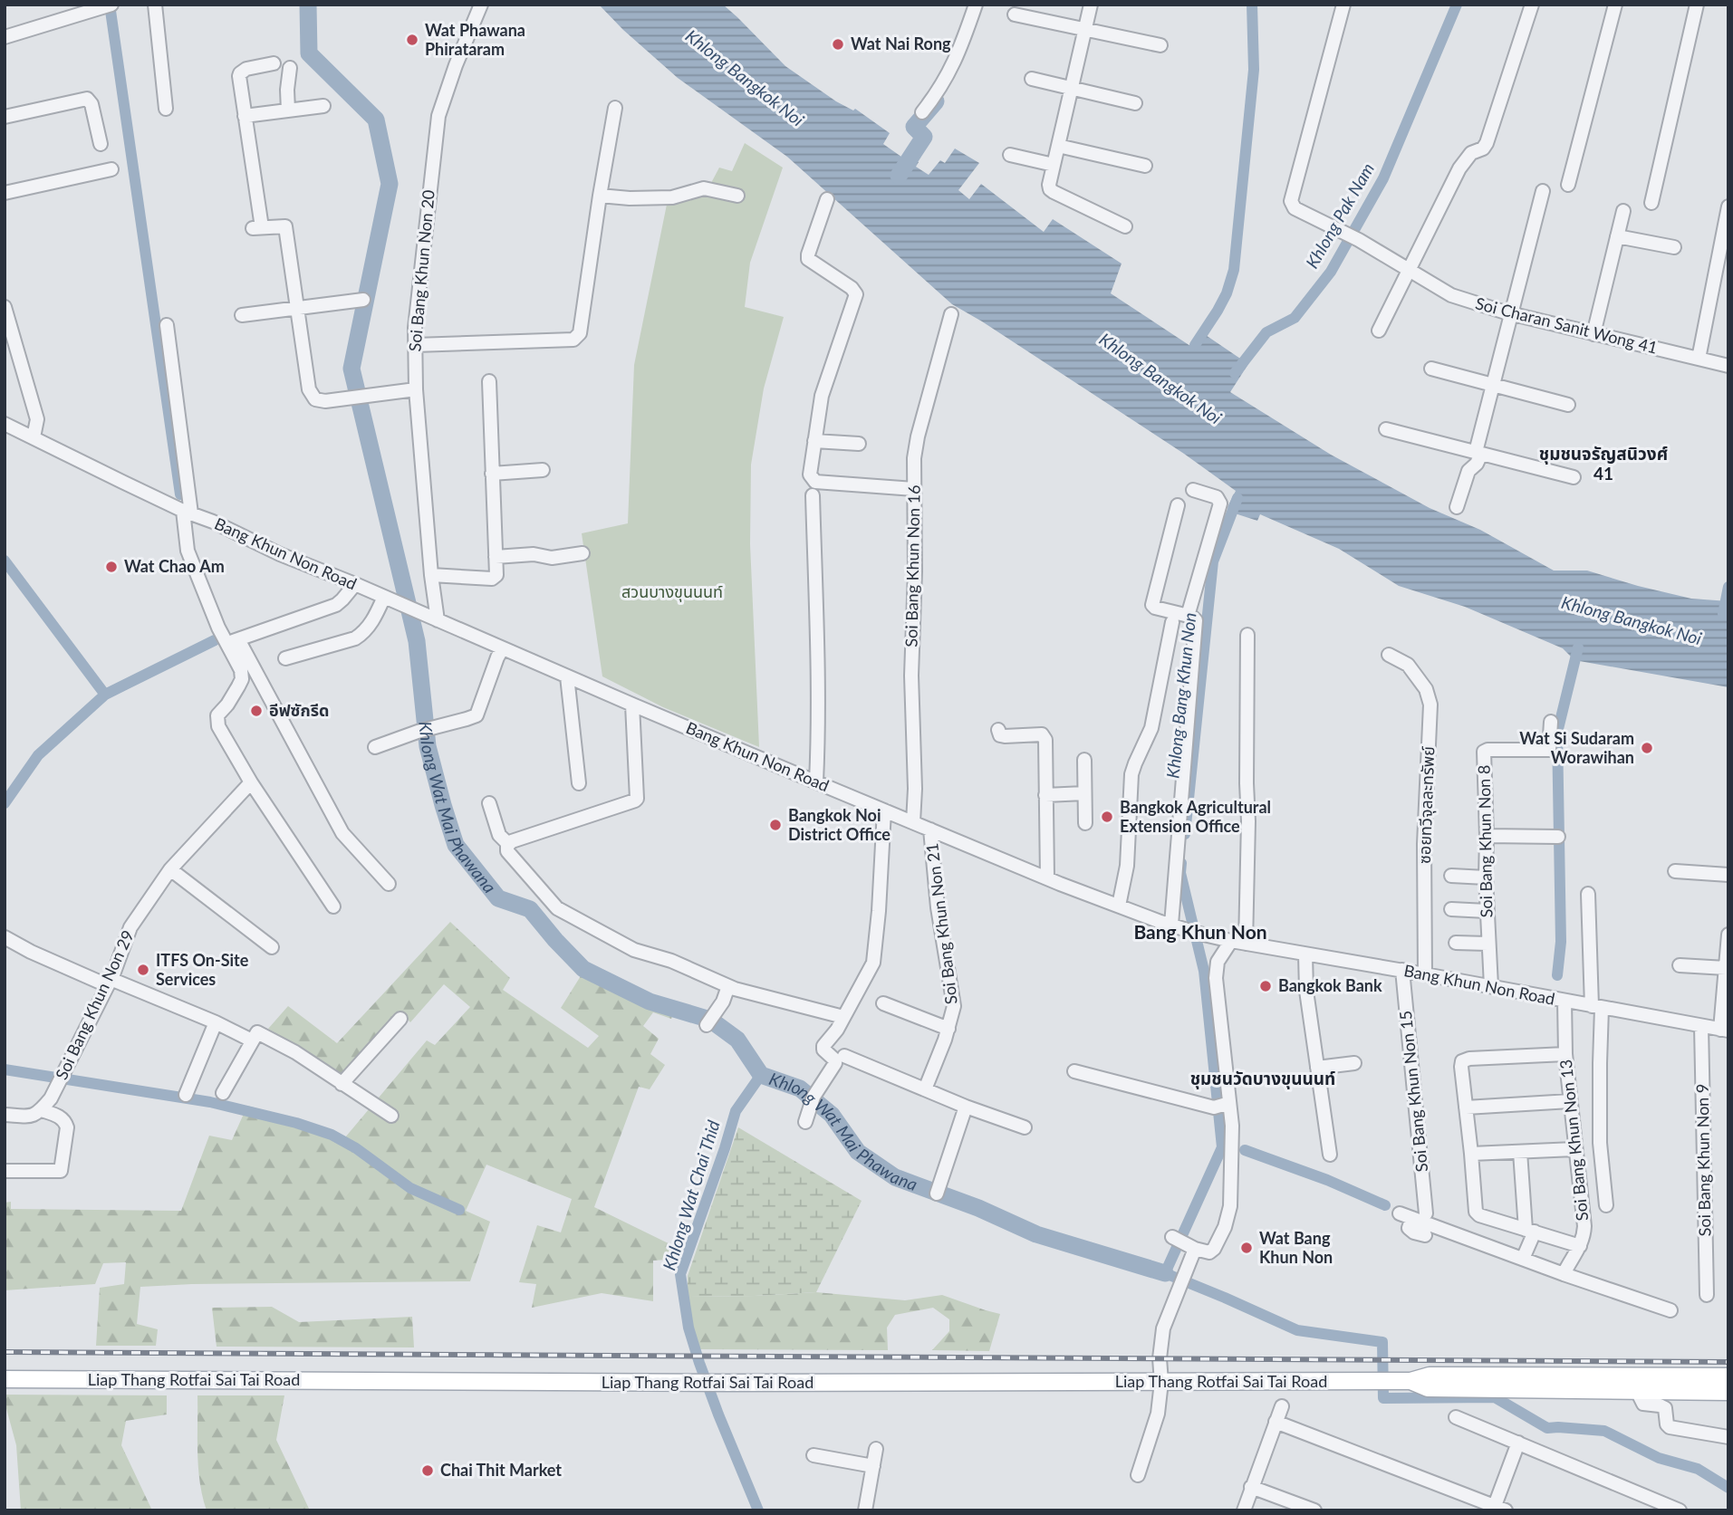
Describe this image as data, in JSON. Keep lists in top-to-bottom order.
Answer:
{
  "streets": {
    "main road": ["Liap Thang Rotfai Sai Tai Road"],
    "street": [
      "Soi Bang Khun Non 20",
      "Soi Charan Sanit Wong 41",
      "Bang Khun Non Road",
      "Soi Bang Khun Non 16",
      "ซอยทวีจุลละทรัพย์",
      "Soi Bang Khun Non 8",
      "Soi Bang Khun Non 21",
      "Soi Bang Khun Non 29",
      "Soi Bang Khun Non 15",
      "Soi Bang Khun Non 13",
      "Soi Bang Khun Non 9"
    ]
  },
  "crossings": [
    ["Soi Bang Khun Non 20", "Bang Khun Non Road"],
    ["Bang Khun Non Road", "Soi Bang Khun Non 16"],
    ["Bang Khun Non Road", "ซอยทวีจุลละทรัพย์"],
    ["Bang Khun Non Road", "Soi Bang Khun Non 8"],
    ["Bang Khun Non Road", "Soi Bang Khun Non 21"],
    ["Bang Khun Non Road", "Soi Bang Khun Non 15"],
    ["Bang Khun Non Road", "Soi Bang Khun Non 13"],
    ["Bang Khun Non Road", "Soi Bang Khun Non 9"]
  ],
  "districts": ["ชุมชนจรัญสนิวงศ์ 41", "Bang Khun Non", "ชุมชนวัดบางขุนนนท์"],
  "water": [
    "Khlong Bangkok Noi",
    "Khlong Pak Nam",
    "Khlong Bang Khun Non",
    "Khlong Wat Mai Phawana",
    "Khlong Wat Chai Thid"
  ],
  "parks": ["สวนบางขุนนนท์"],
  "places": [
    "Wat Phawana Phirataram",
    "Wat Nai Rong",
    "Wat Chao Am",
    "อีฟซักรีด",
    "Wat Si Sudaram Worawihan",
    "Bangkok Agricultural Extension Office",
    "Bangkok Noi District Office",
    "ITFS On-Site Services",
    "Bangkok Bank",
    "Wat Bang Khun Non",
    "Chai Thit Market"
  ]
}
